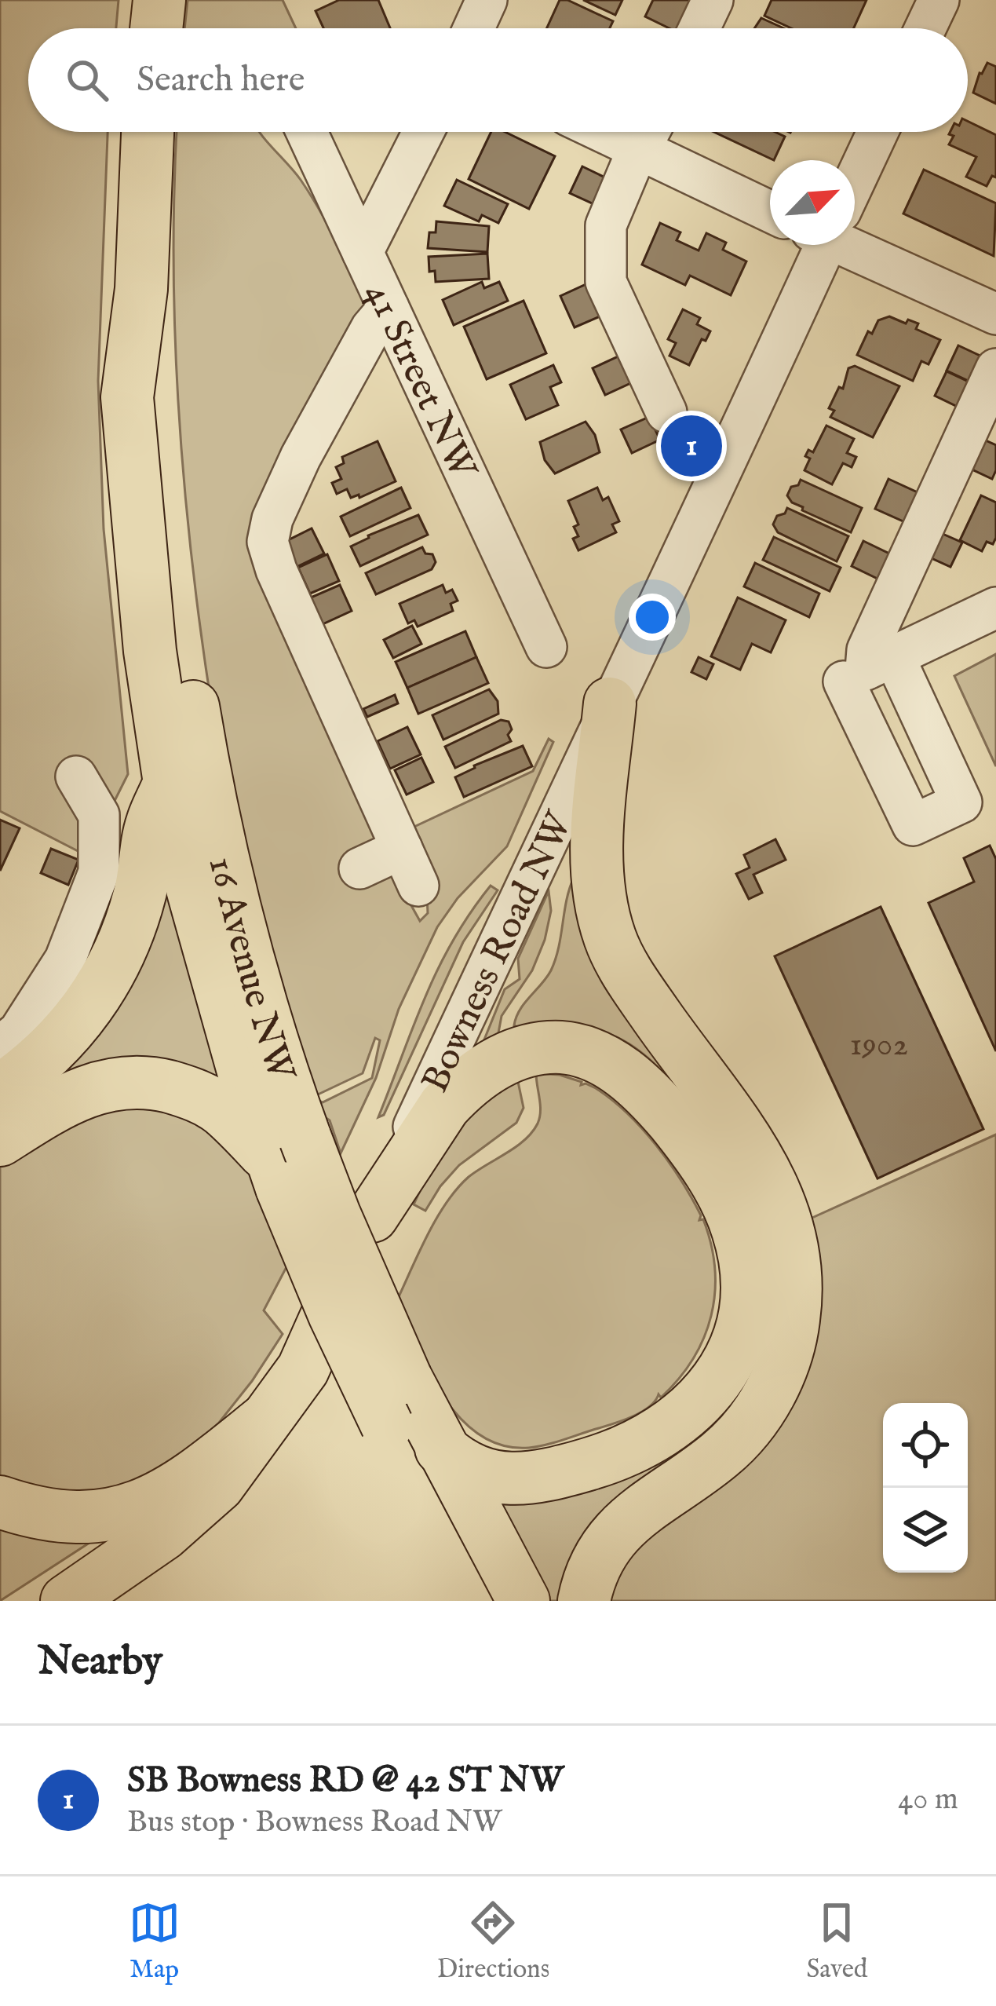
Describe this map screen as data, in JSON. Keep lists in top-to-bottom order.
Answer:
{
  "streets": {
    "main road": ["Bowness Road NW", "16 Avenue NW"],
    "street": ["41 Street NW"]
  },
  "house_numbers": ["1902"],
  "north": "top right",
  "page": {
    "search": "Search here",
    "pins": "1",
    "heading": "Nearby",
    "list": [
      {
        "mark": "1",
        "name": "SB Bowness RD @ 42 ST NW",
        "note": "Bus stop · Bowness Road NW",
        "value": "40 m"
      }
    ],
    "nav": ["Map", "Directions", "Saved"]
  }
}
